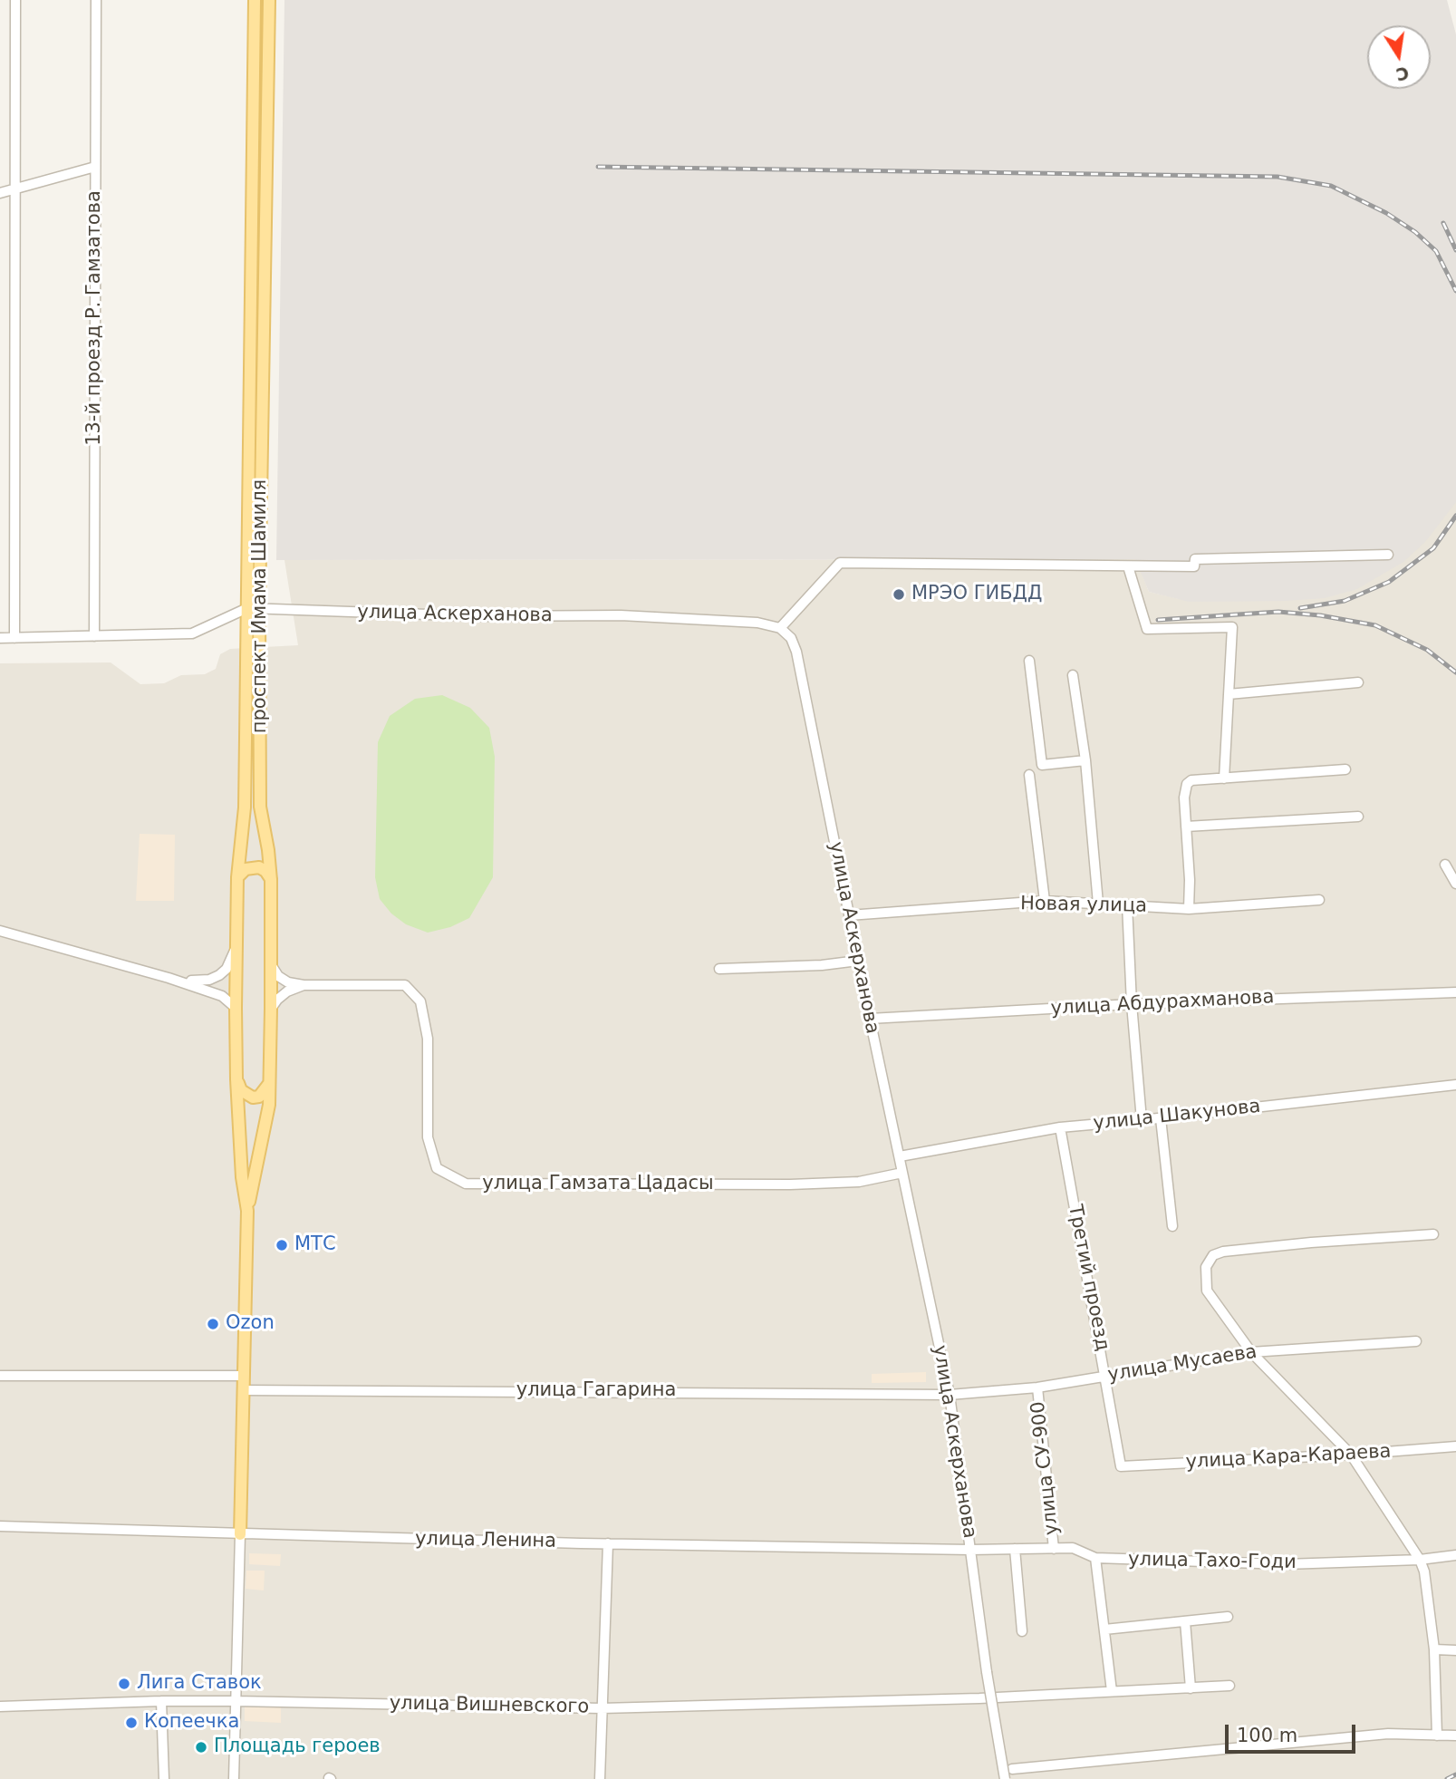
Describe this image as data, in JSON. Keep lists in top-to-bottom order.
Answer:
{
  "streets": {
    "main road": ["проспект Имама Шамиля"],
    "street": [
      "13-й проезд Р. Гамзатова",
      "улица Аскерханова",
      "Новая улица",
      "улица Абдурахманова",
      "улица Шакунова",
      "улица Гамзата Цадасы",
      "Третий проезд",
      "улица Мусаева",
      "улица Гагарина",
      "улица Кара-Караева",
      "улица СУ-900",
      "улица Ленина",
      "улица Тахо-Годи",
      "улица Вишневского"
    ]
  },
  "crossings": [
    ["проспект Имама Шамиля", "улица Аскерханова"],
    ["проспект Имама Шамиля", "улица Гагарина"],
    ["проспект Имама Шамиля", "улица Ленина"],
    ["улица Аскерханова", "Новая улица"],
    ["улица Аскерханова", "улица Абдурахманова"],
    ["улица Аскерханова", "улица Шакунова"],
    ["улица Аскерханова", "улица Гамзата Цадасы"],
    ["улица Аскерханова", "улица Мусаева"],
    ["улица Аскерханова", "улица Гагарина"],
    ["улица Аскерханова", "улица Ленина"],
    ["улица Аскерханова", "улица Тахо-Годи"],
    ["улица Шакунова", "Третий проезд"],
    ["Третий проезд", "улица Мусаева"],
    ["Третий проезд", "улица Кара-Караева"],
    ["улица Мусаева", "улица Гагарина"],
    ["улица Мусаева", "улица СУ-900"],
    ["улица СУ-900", "улица Тахо-Годи"],
    ["улица Ленина", "улица Тахо-Годи"]
  ],
  "places": [
    "МРЭО ГИБДД",
    "МТС",
    "Ozon",
    "Лига Ставок",
    "Копеечка",
    "Площадь героев"
  ],
  "scale_bar": "100 m",
  "north": "bottom"
}
